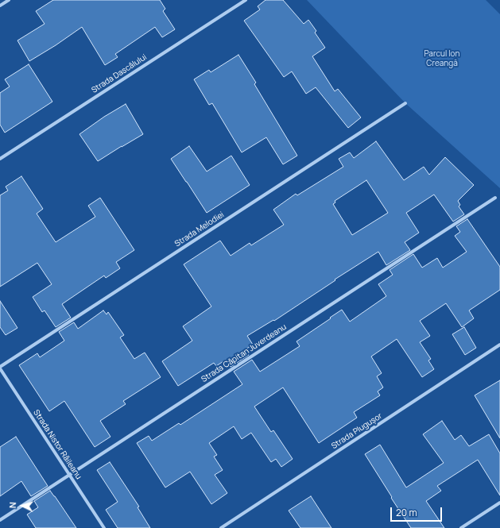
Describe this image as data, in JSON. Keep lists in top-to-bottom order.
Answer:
{
  "streets": {
    "street": [
      "Strada Dascălului",
      "Strada Melodiei",
      "Strada Căpitan Juverdeanu",
      "Strada Plugușor",
      "Strada Nistor Răileanu"
    ]
  },
  "crossings": [
    ["Strada Melodiei", "Strada Nistor Răileanu"],
    ["Strada Căpitan Juverdeanu", "Strada Nistor Răileanu"]
  ],
  "parks": ["Parcul Ion Creangă"],
  "scale_bar": "20 m",
  "north": "left"
}
